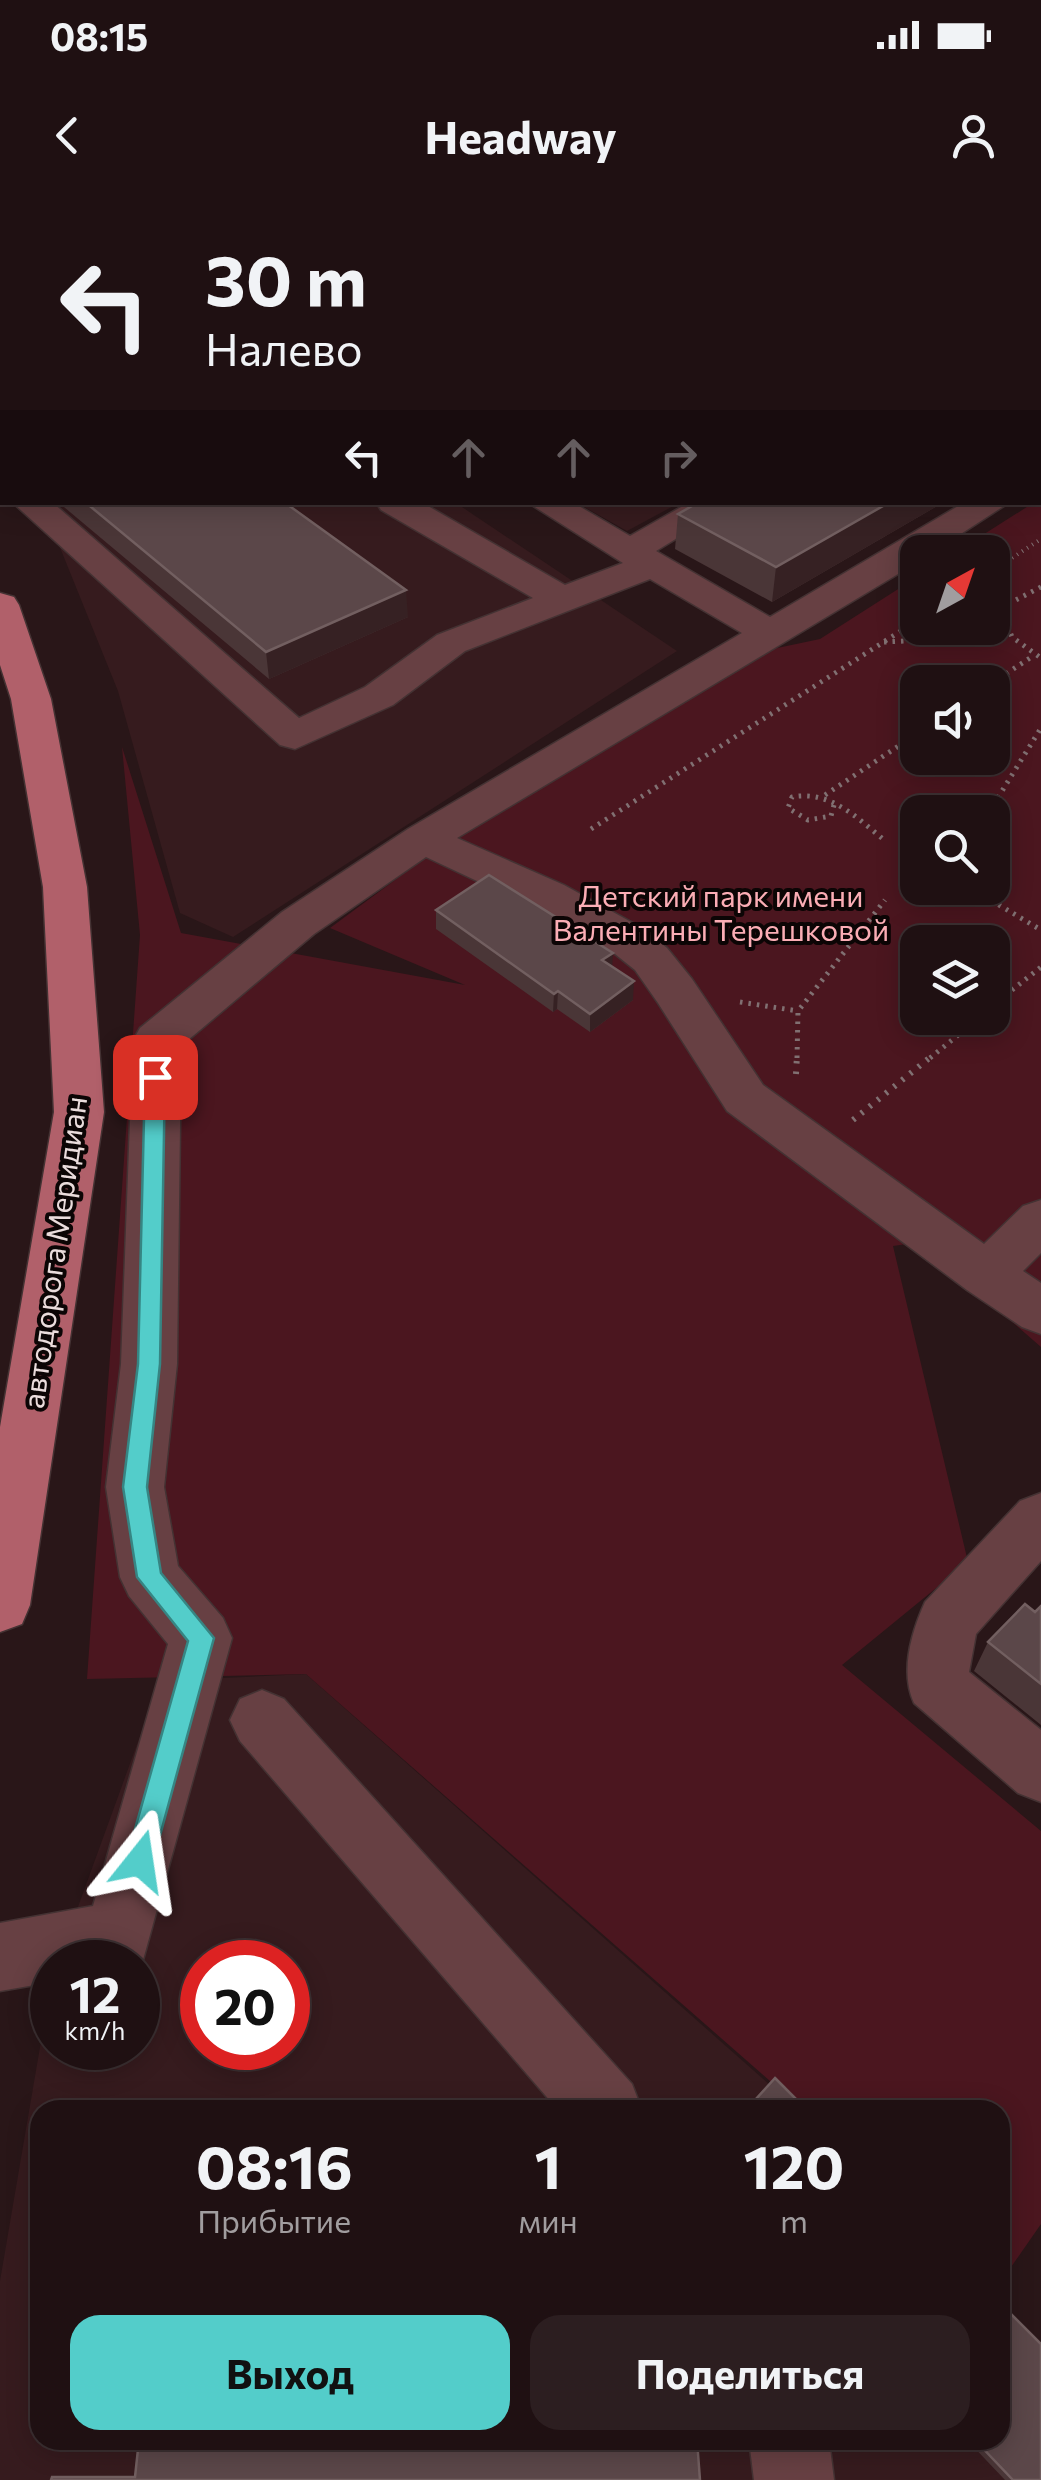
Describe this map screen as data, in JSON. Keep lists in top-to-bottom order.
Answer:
{
  "streets": {
    "main road": ["автодорога Меридиан"]
  },
  "parks": ["Детский парк имени Валентины Терешковой"],
  "north": "top right",
  "page": {
    "status": "08:15",
    "header": "Headway",
    "turn": ["30 m", "Налево"],
    "speed": "12 km/h",
    "limit": "20",
    "eta": [
      "08:16",
      "Прибытие",
      "1",
      "мин",
      "120",
      "m"
    ],
    "buttons": ["Выход", "Поделиться"]
  }
}
